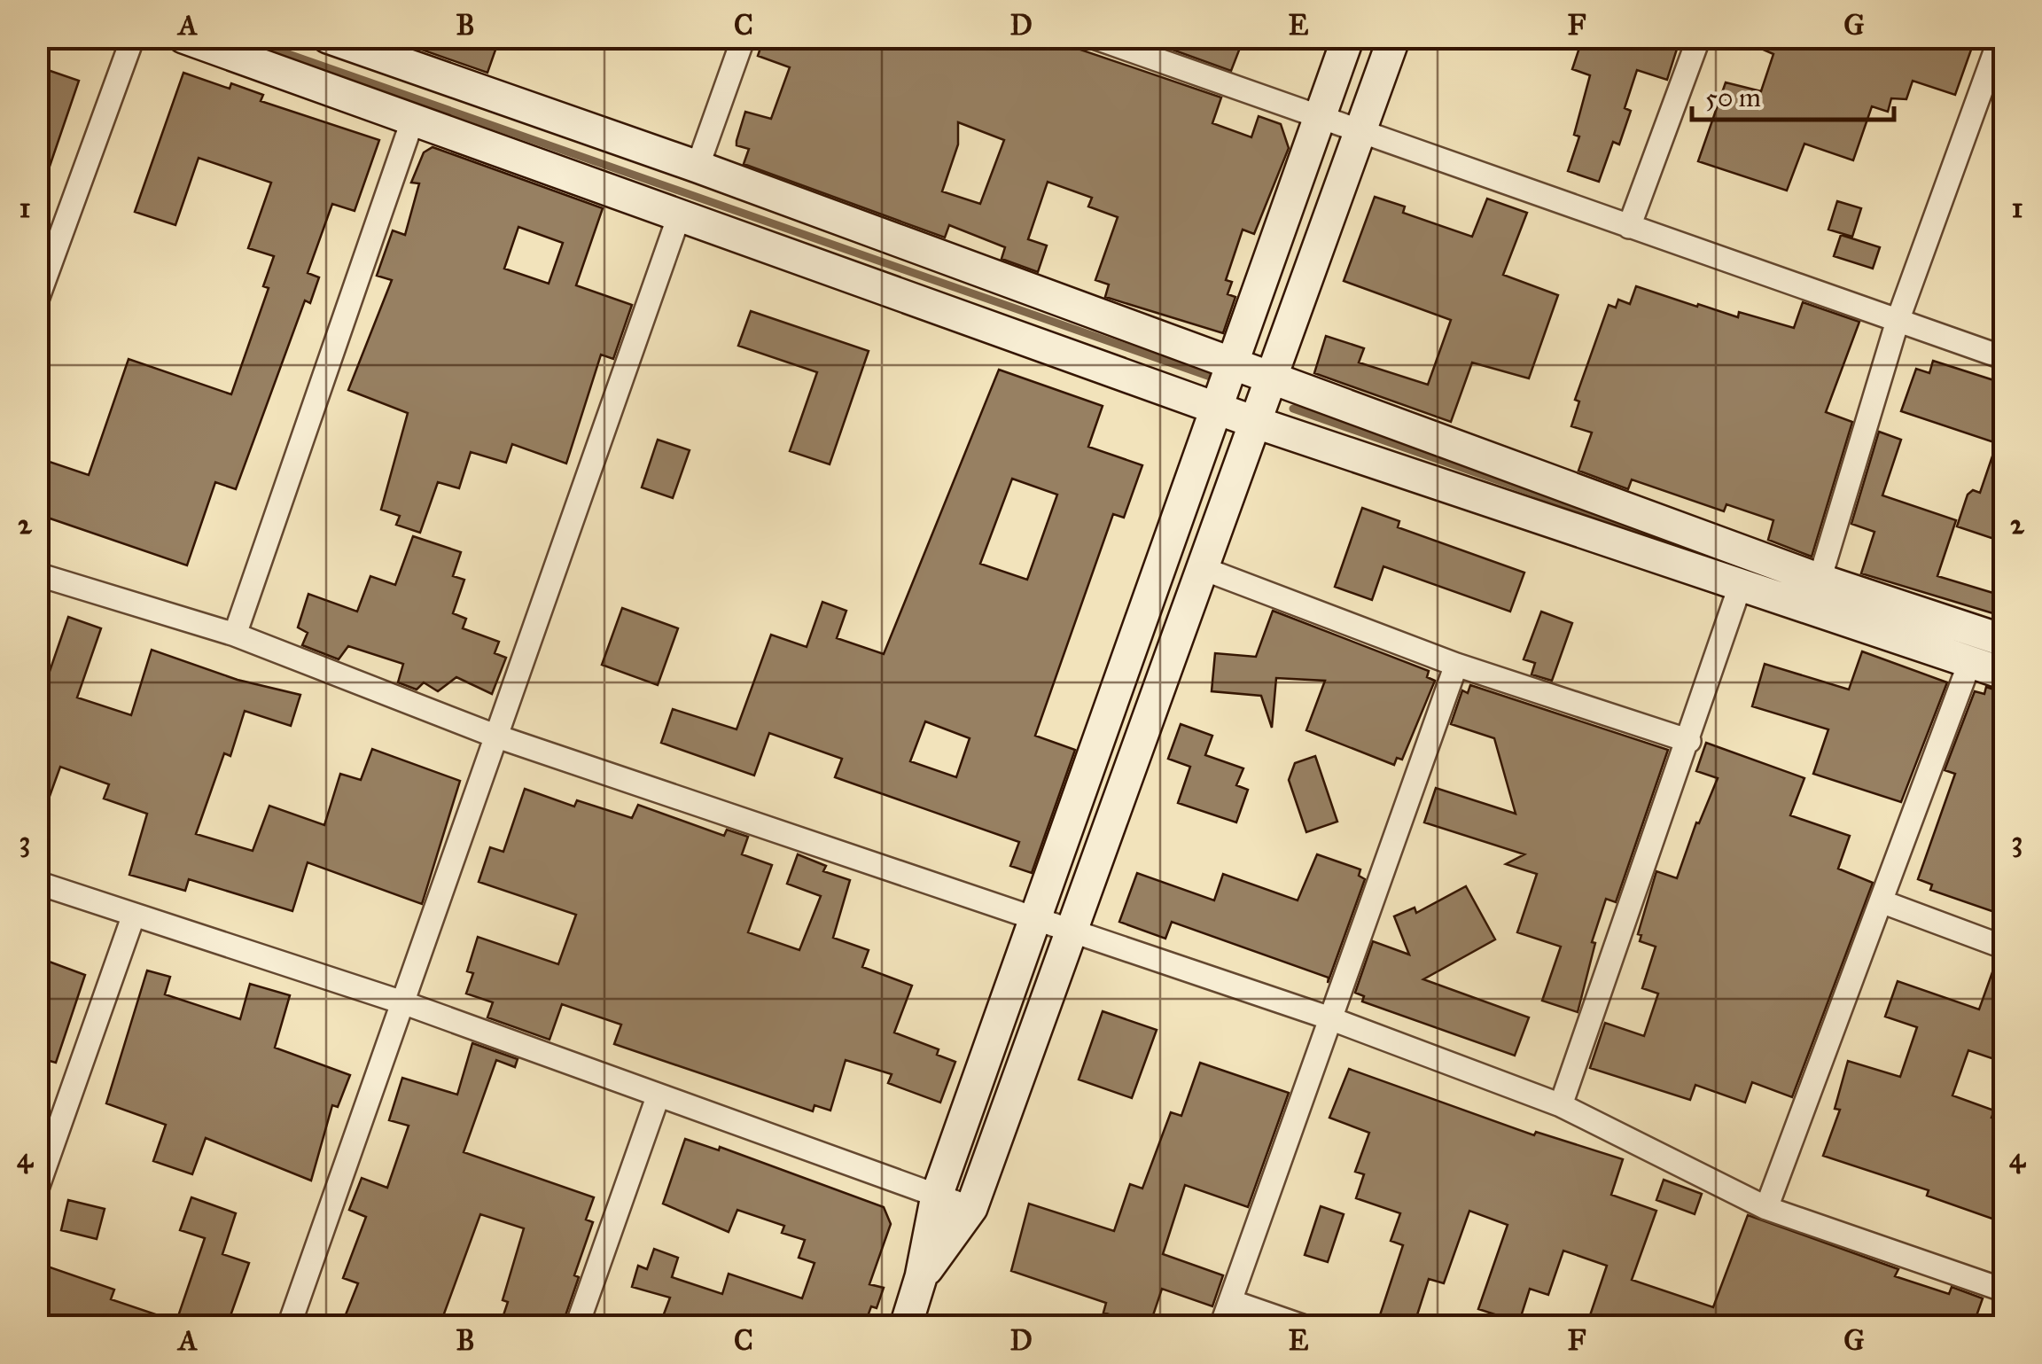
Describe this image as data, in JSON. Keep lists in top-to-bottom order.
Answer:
{
  "scale_bar": "50 m",
  "grid": {
    "columns": [
      "A",
      "B",
      "C",
      "D",
      "E",
      "F",
      "G"
    ],
    "rows": [
      "1",
      "2",
      "3",
      "4"
    ]
  }
}
